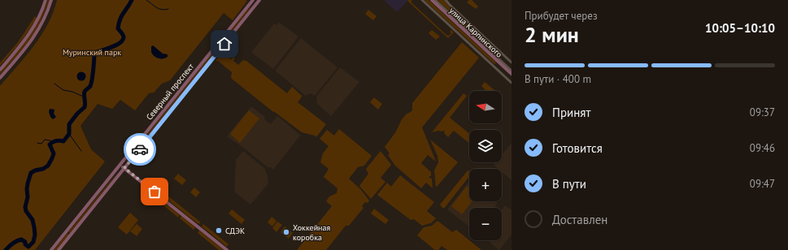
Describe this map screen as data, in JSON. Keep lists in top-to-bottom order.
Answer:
{
  "streets": {
    "main road": ["улица Карпинского", "Северный проспект"]
  },
  "parks": ["Муринский парк"],
  "places": ["СДЭК", "Хоккейная коробка"],
  "north": "left",
  "page": {
    "heading": ["2 мин", "Прибудет через", "10:05–10:10"],
    "bar": "В пути · 400 m",
    "map_buttons": ["+", "−"],
    "list": [
      ["Принят", "09:37"],
      ["Готовится", "09:46"],
      ["В пути", "09:47"],
      "Доставлен"
    ]
  }
}
